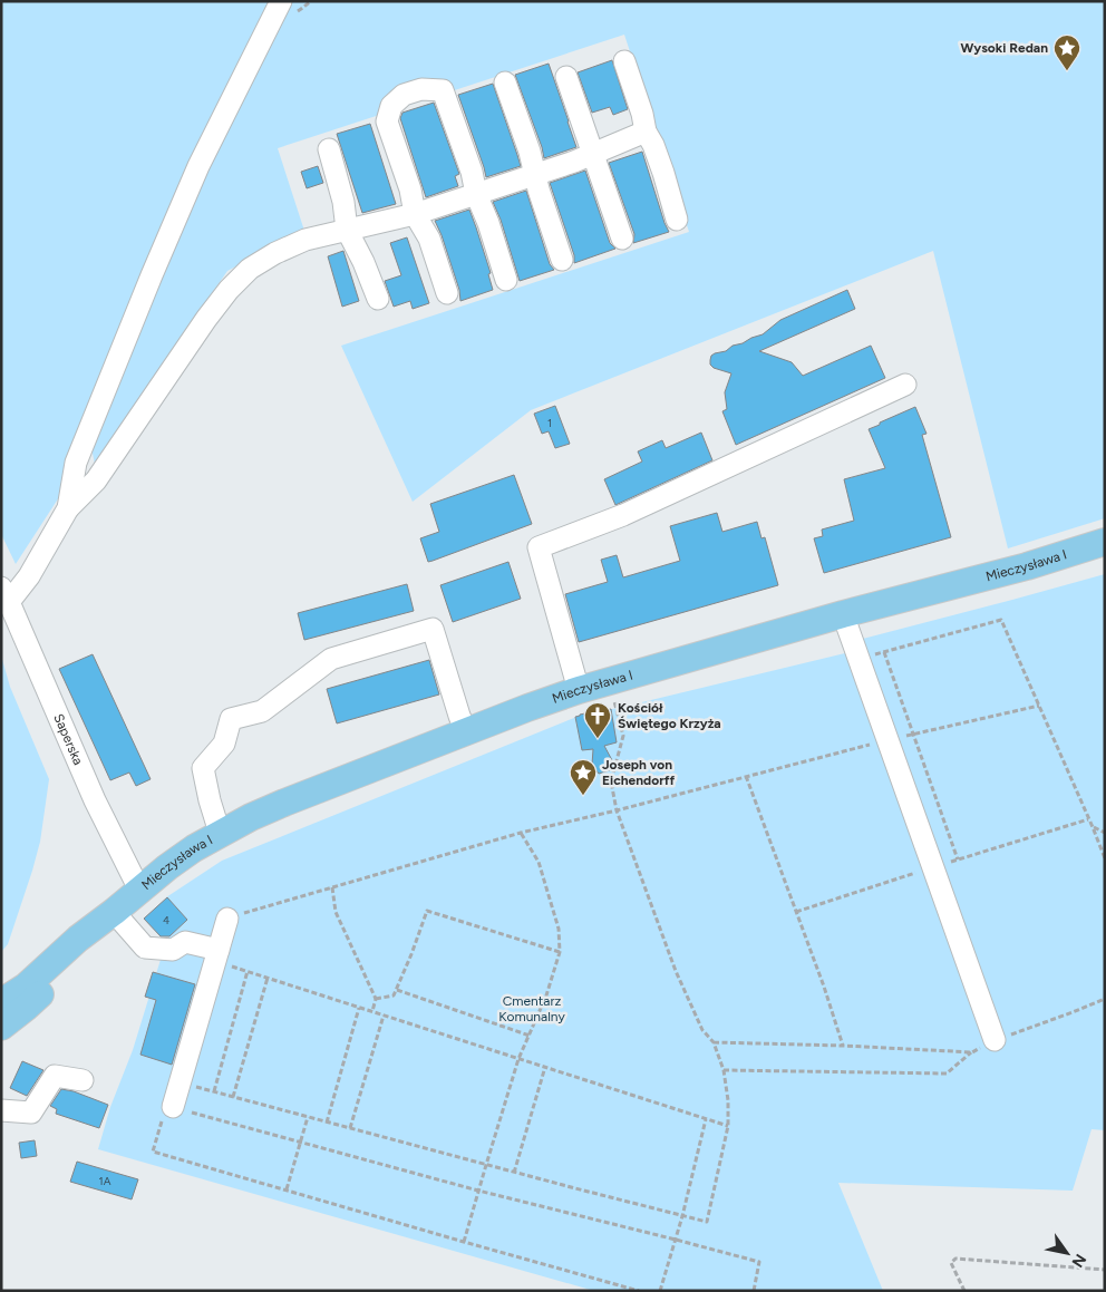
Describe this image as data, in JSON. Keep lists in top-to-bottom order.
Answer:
{
  "streets": {
    "main road": ["Mieczysława I"],
    "street": ["Saperska"]
  },
  "crossings": [
    ["Mieczysława I", "Saperska"]
  ],
  "parks": ["Cmentarz Komunalny"],
  "places": {
    "place": ["Wysoki Redan", "Joseph von Eichendorff"],
    "church": ["Kościół Świętego Krzyża"]
  },
  "house_numbers": ["1", "4", "1A"],
  "north": "bottom right"
}
